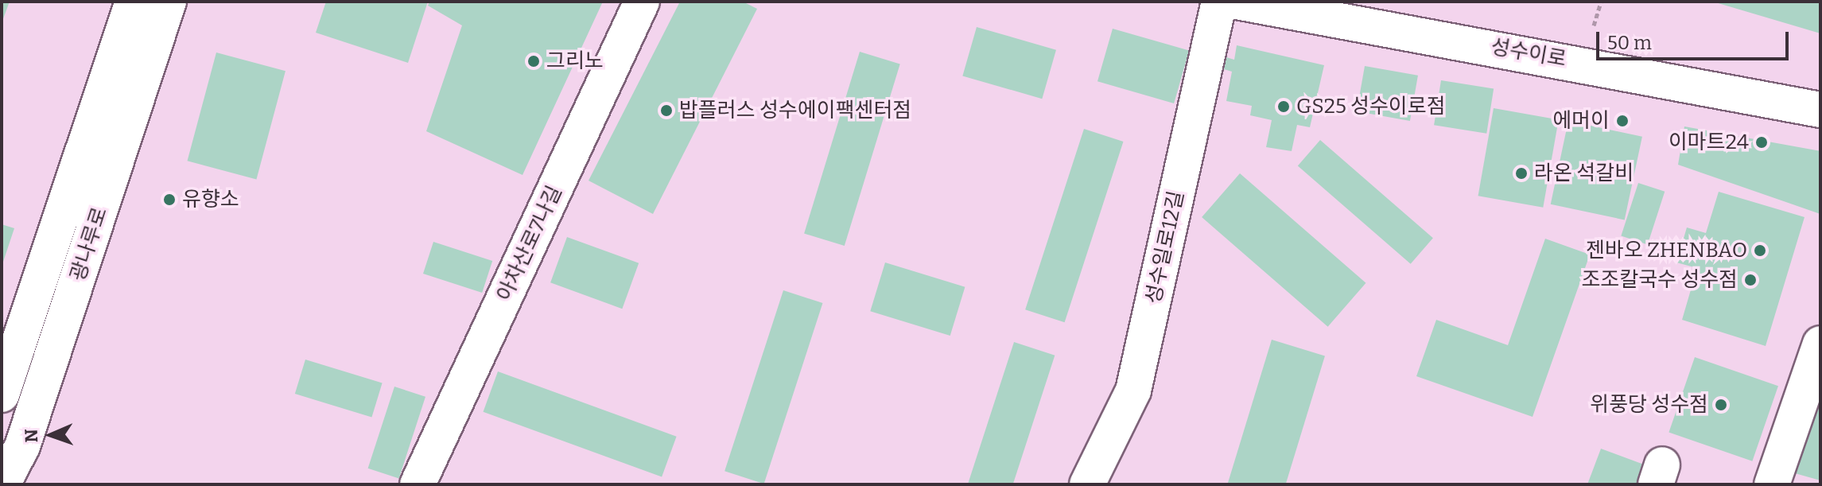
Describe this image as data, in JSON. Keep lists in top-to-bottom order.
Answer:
{
  "streets": {
    "street": [
      "성수이로",
      "아차산로7나길",
      "광나루로",
      "성수일로12길"
    ]
  },
  "places": [
    "그리노",
    "GS25 성수이로점",
    "밥플러스 성수에이팩센터점",
    "에머이",
    "이마트24",
    "라온 석갈비",
    "유향소",
    "젠바오 ZHENBAO",
    "조조칼국수 성수점",
    "위풍당 성수점"
  ],
  "scale_bar": "50 m",
  "north": "left"
}
